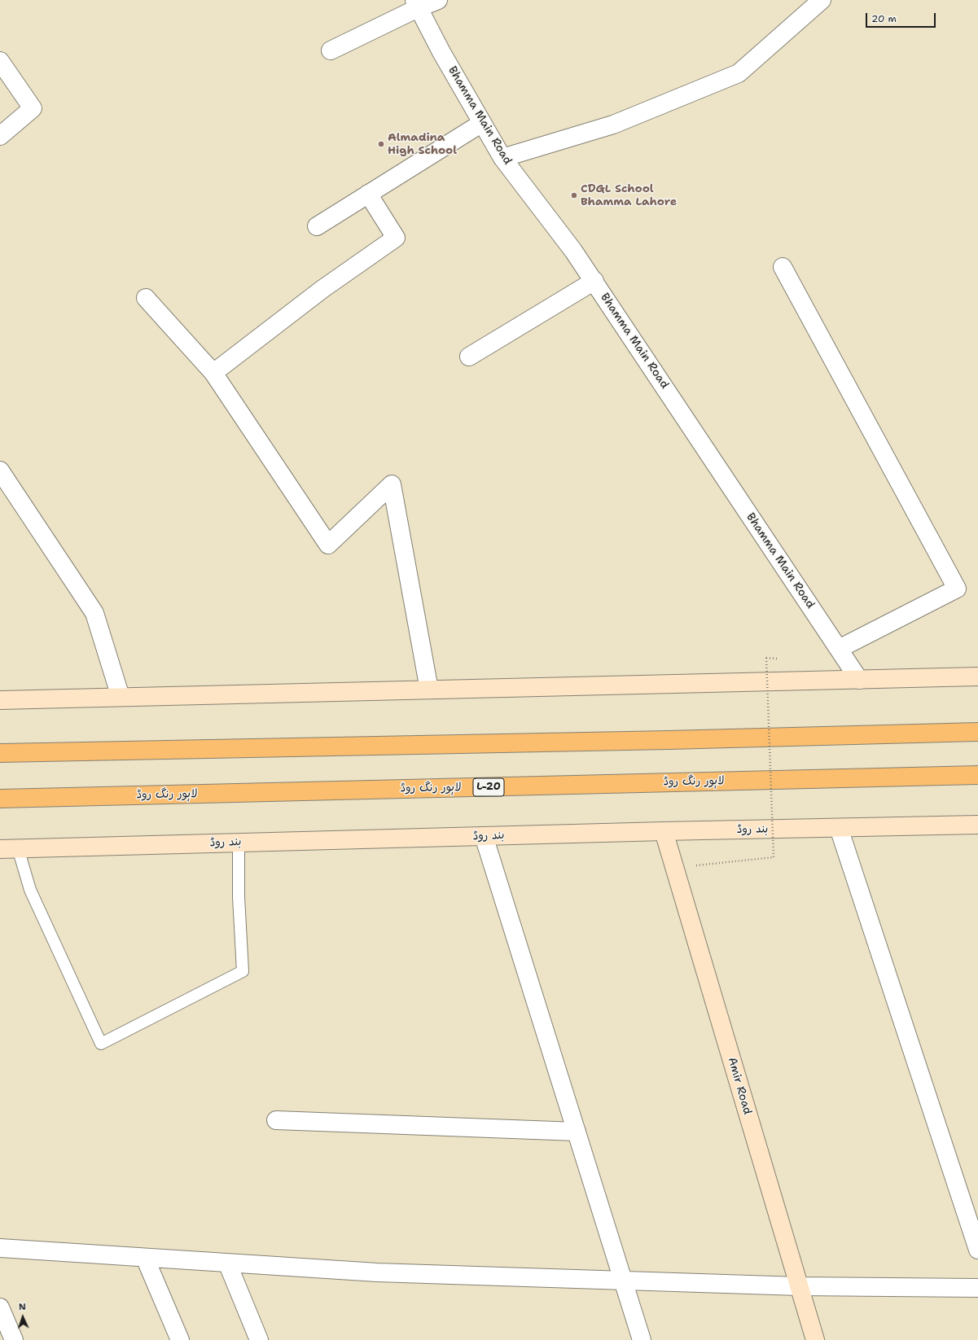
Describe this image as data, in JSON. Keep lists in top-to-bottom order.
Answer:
{
  "streets": {
    "highway": ["لاہور رنگ روڈ", "L-20"],
    "main road": ["بند روڈ", "Amir Road"],
    "street": ["Bhamma Main Road"]
  },
  "crossings": [
    ["بند روڈ", "Amir Road"]
  ],
  "places": ["Almadina High School", "CDGL School Bhamma Lahore"],
  "scale_bar": "20 m",
  "north": "top"
}
